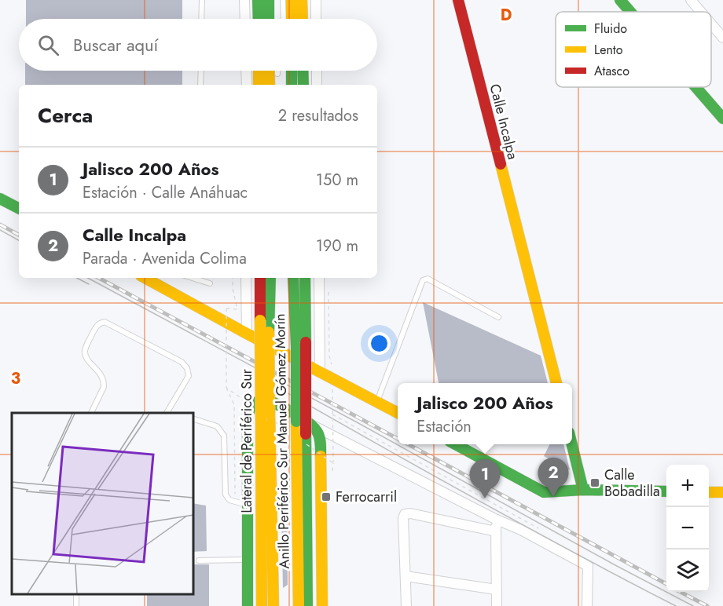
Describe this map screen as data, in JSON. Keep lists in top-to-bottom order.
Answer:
{
  "streets": {
    "main road": ["Calle Incalpa", "Lateral de Periférico Sur", "Anillo Periférico Sur Manuel Gómez Morín"]
  },
  "places": {
    "transit": ["Calle Bobadilla", "Ferrocarril"]
  },
  "legend": ["Fluido", "Lento", "Atasco"],
  "page": {
    "search": "Buscar aquí",
    "heading": ["Cerca", "2 resultados"],
    "list": [
      {
        "mark": "1",
        "name": "Jalisco 200 Años",
        "note": "Estación · Calle Anáhuac",
        "value": "150 m"
      },
      {
        "mark": "2",
        "name": "Calle Incalpa",
        "note": "Parada · Avenida Colima",
        "value": "190 m"
      }
    ],
    "popup": ["Jalisco 200 Años", "Estación"],
    "pins": ["2", "1"],
    "map_buttons": ["+", "−"]
  },
  "grid": {
    "columns": ["D"],
    "rows": ["3"]
  }
}
